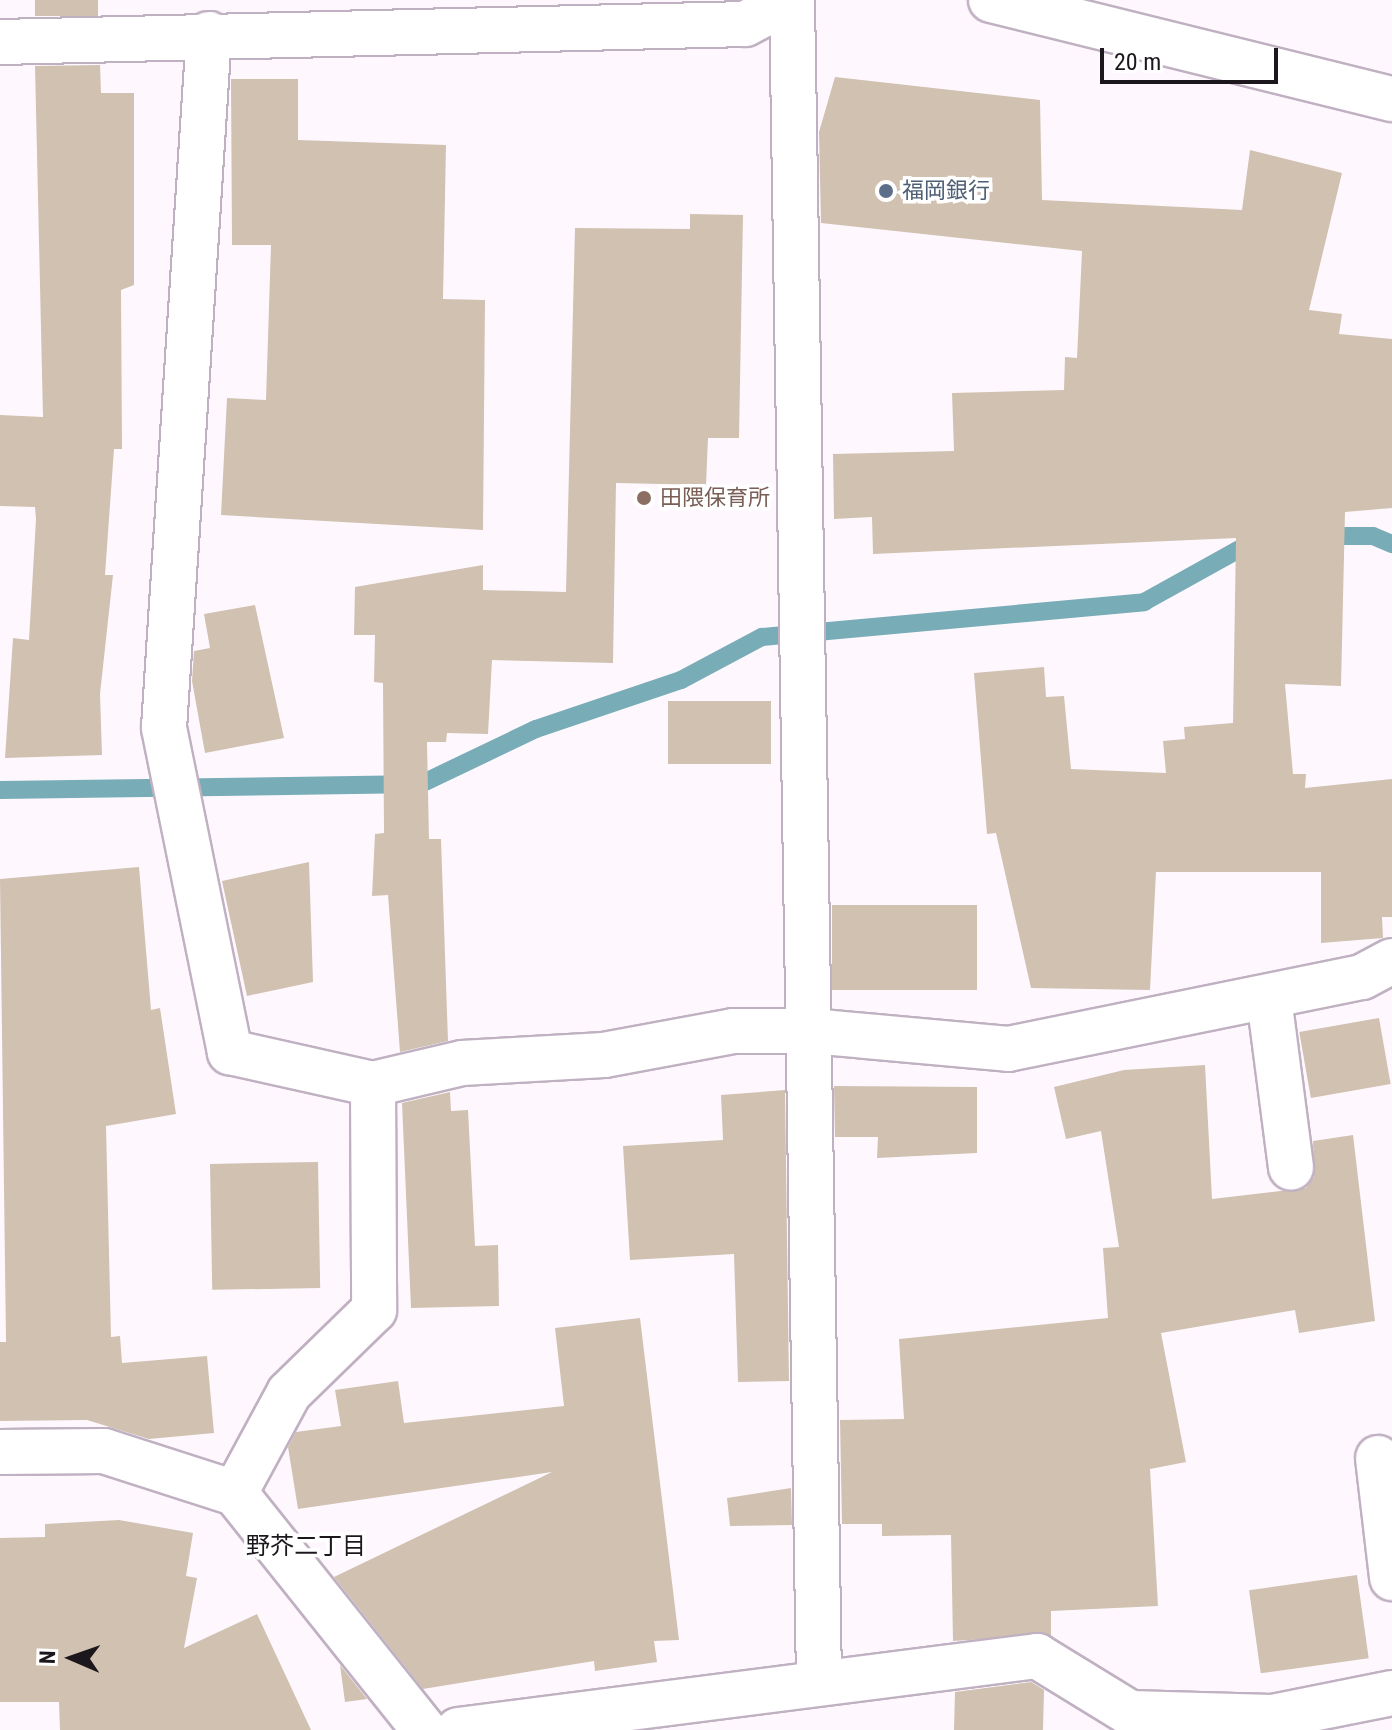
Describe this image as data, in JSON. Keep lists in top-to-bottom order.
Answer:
{
  "districts": ["野芥二丁目"],
  "places": ["福岡銀行", "田隈保育所"],
  "scale_bar": "20 m",
  "north": "left"
}
